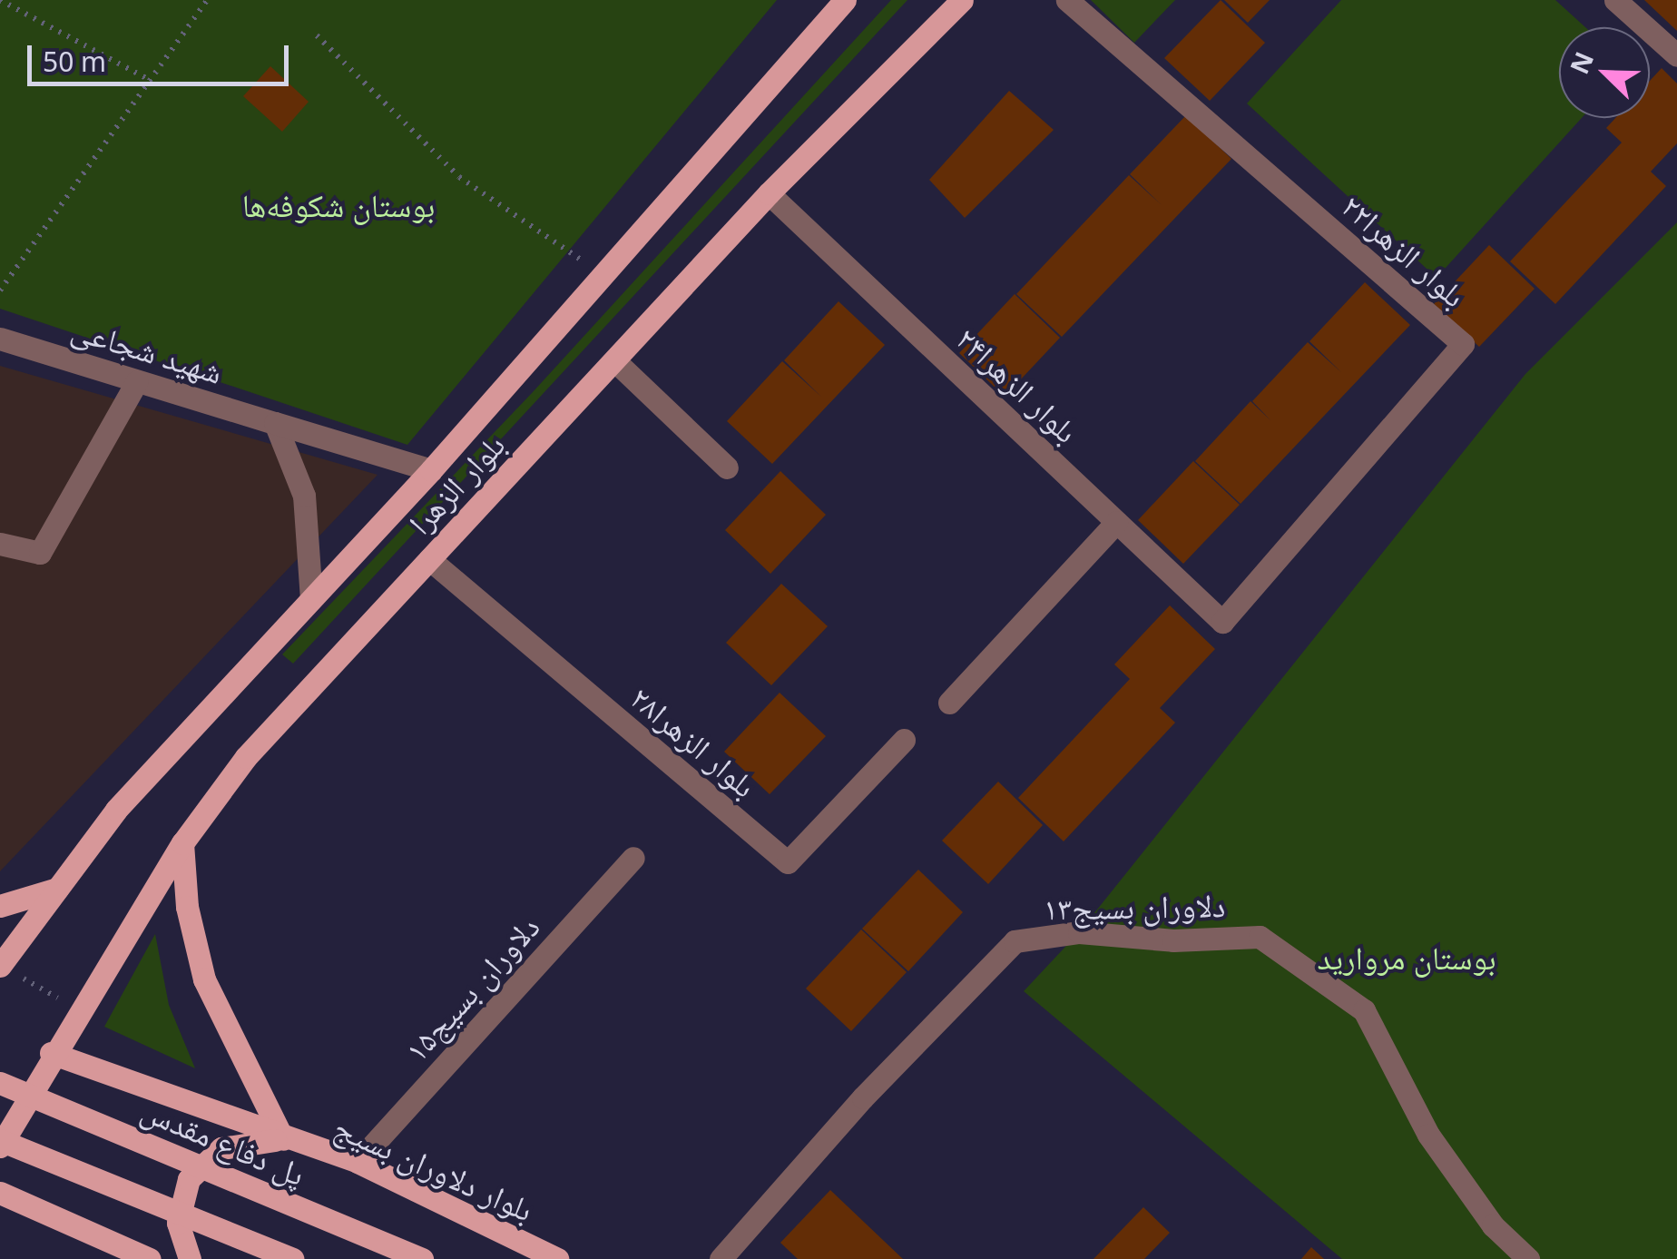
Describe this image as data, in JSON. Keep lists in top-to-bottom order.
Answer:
{
  "streets": {
    "main road": ["بلوار الزهرا", "پل دفاع مقدس", "بلوار دلاوران بسیج"],
    "street": [
      "بلوار الزهرا۲۲",
      "شهید شجاعی",
      "بلوار الزهرا۲۴",
      "بلوار الزهرا۲۸",
      "دلاوران بسیج۱۳",
      "دلاوران بسیج۱۵"
    ]
  },
  "crossings": [
    ["بلوار الزهرا۲۲", "بلوار الزهرا۲۴"],
    ["شهید شجاعی", "بلوار الزهرا"],
    ["بلوار الزهرا۲۴", "بلوار الزهرا"],
    ["بلوار الزهرا", "بلوار الزهرا۲۸"],
    ["بلوار الزهرا", "بلوار دلاوران بسیج"],
    ["دلاوران بسیج۱۵", "بلوار دلاوران بسیج"]
  ],
  "parks": ["بوستان شکوفه‌ها", "بوستان مروارید"],
  "scale_bar": "50 m",
  "north": "top left"
}
